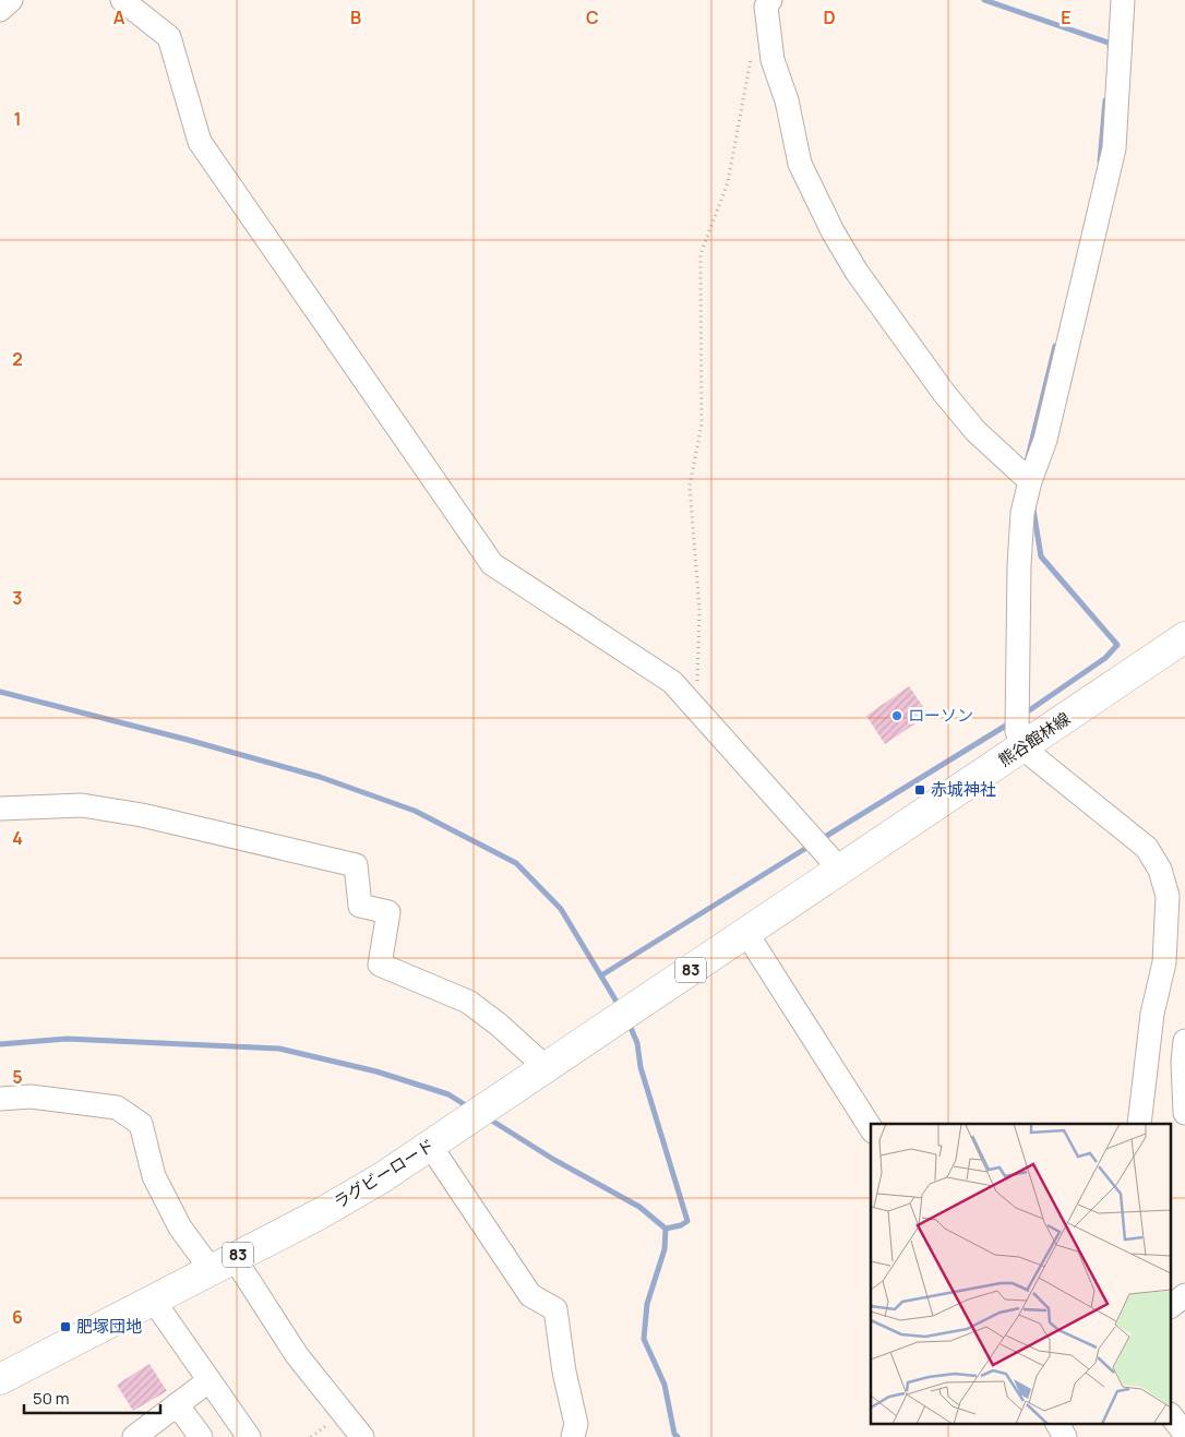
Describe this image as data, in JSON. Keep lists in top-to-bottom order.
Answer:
{
  "streets": {
    "main road": ["熊谷館林線", "83", "ラグビーロード"]
  },
  "crossings": [
    ["熊谷館林線", "ラグビーロード"]
  ],
  "places": {
    "other": ["ローソン"],
    "transit": ["赤城神社", "肥塚団地"]
  },
  "scale_bar": "50 m",
  "grid": {
    "columns": [
      "A",
      "B",
      "C",
      "D",
      "E"
    ],
    "rows": [
      "1",
      "2",
      "3",
      "4",
      "5",
      "6"
    ]
  }
}
